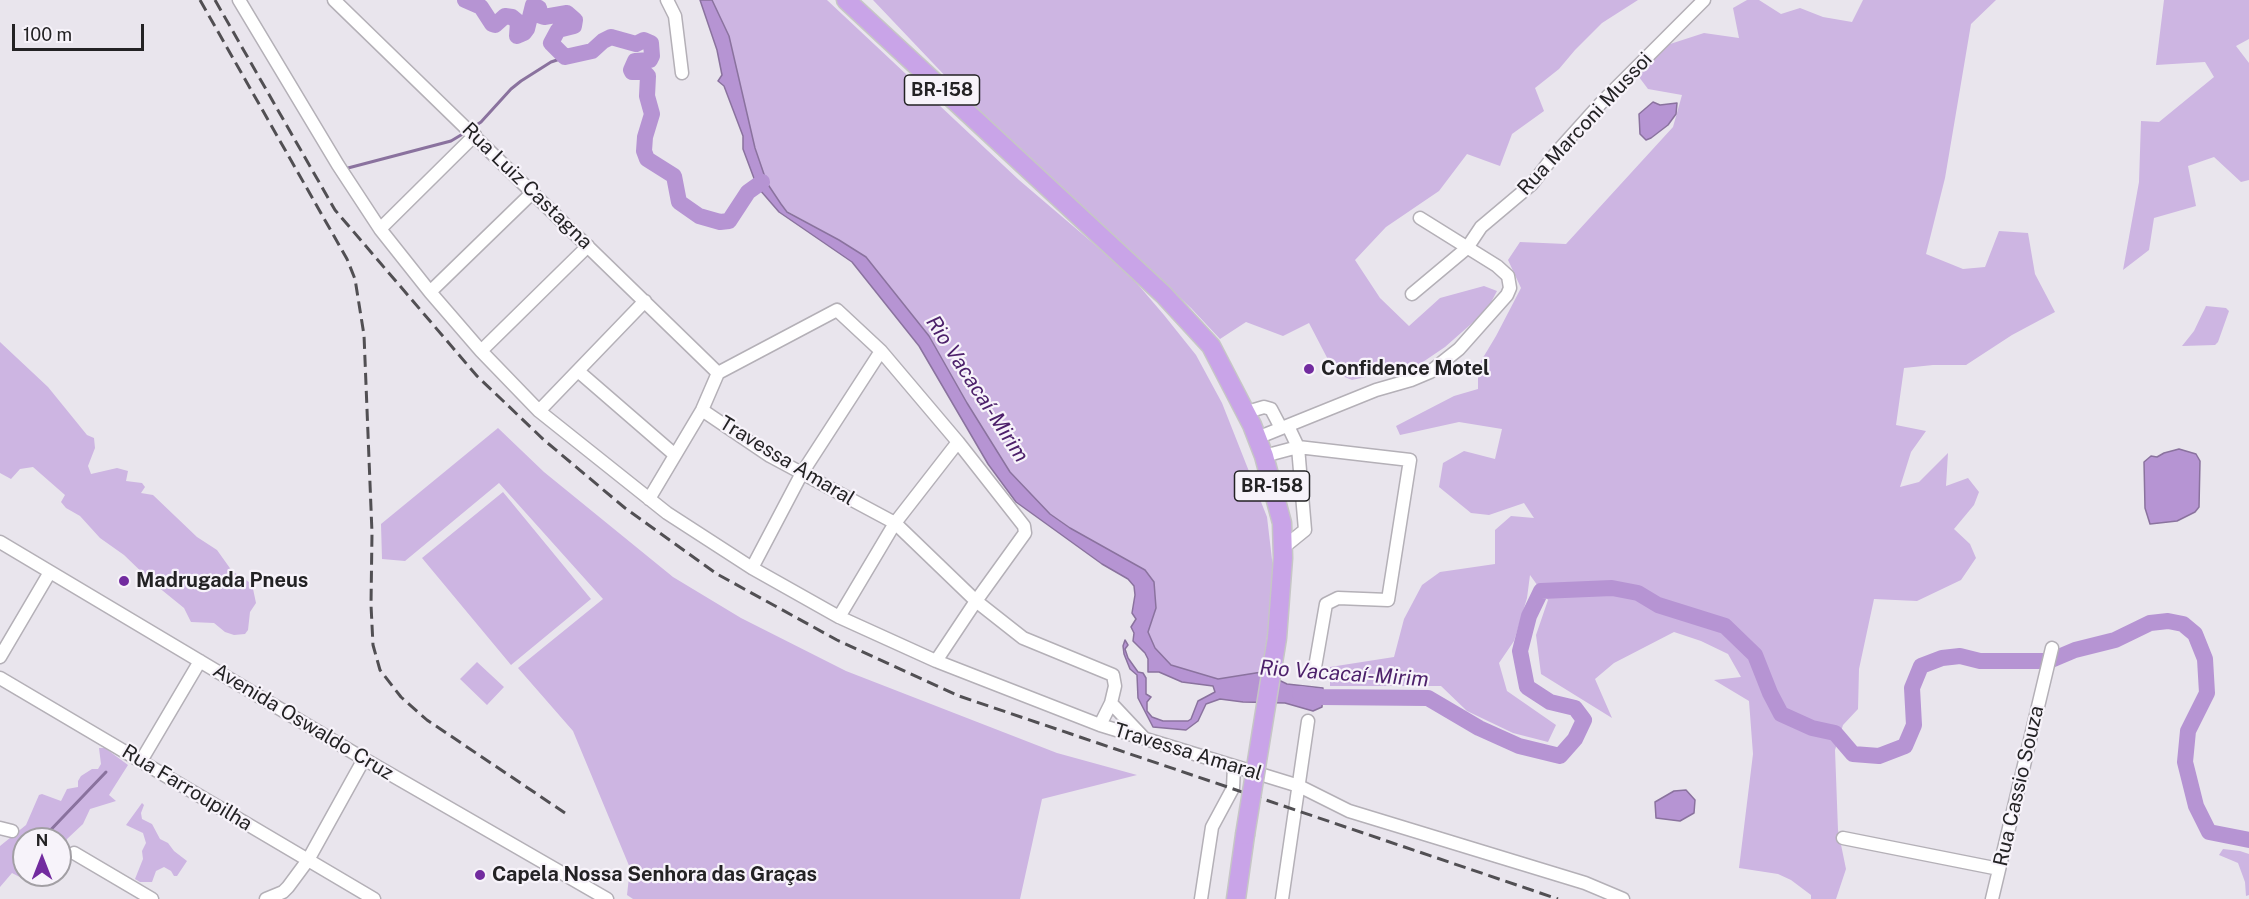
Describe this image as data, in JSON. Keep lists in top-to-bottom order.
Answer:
{
  "streets": {
    "highway": ["BR-158"],
    "street": [
      "Rua Marconi Mussoi",
      "Rua Luiz Castagna",
      "Travessa Amaral",
      "Avenida Oswaldo Cruz",
      "Rua Cassio Souza",
      "Rua Farroupilha"
    ]
  },
  "water": ["Rio Vacacaí-Mirim"],
  "places": ["Confidence Motel", "Madrugada Pneus", "Capela Nossa Senhora das Graças"],
  "scale_bar": "100 m",
  "north": "top"
}
